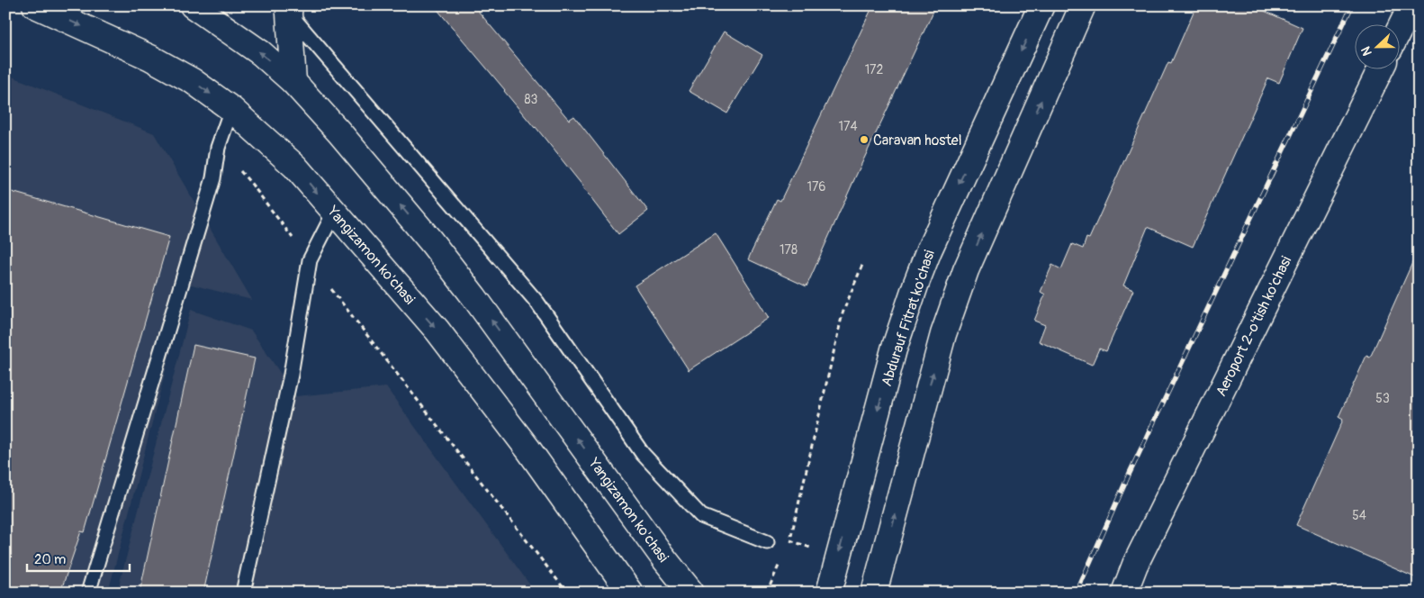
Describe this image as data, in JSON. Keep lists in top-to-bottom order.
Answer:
{
  "streets": {
    "main road": ["Yangizamon ko'chasi", "Abdurauf Fitrat ko'chasi", "Aeroport 2-o'tish ko'chasi"]
  },
  "places": ["Caravan hostel"],
  "house_numbers": [
    "172",
    "83",
    "174",
    "176",
    "178",
    "53",
    "54"
  ],
  "scale_bar": "20 m",
  "north": "left"
}
